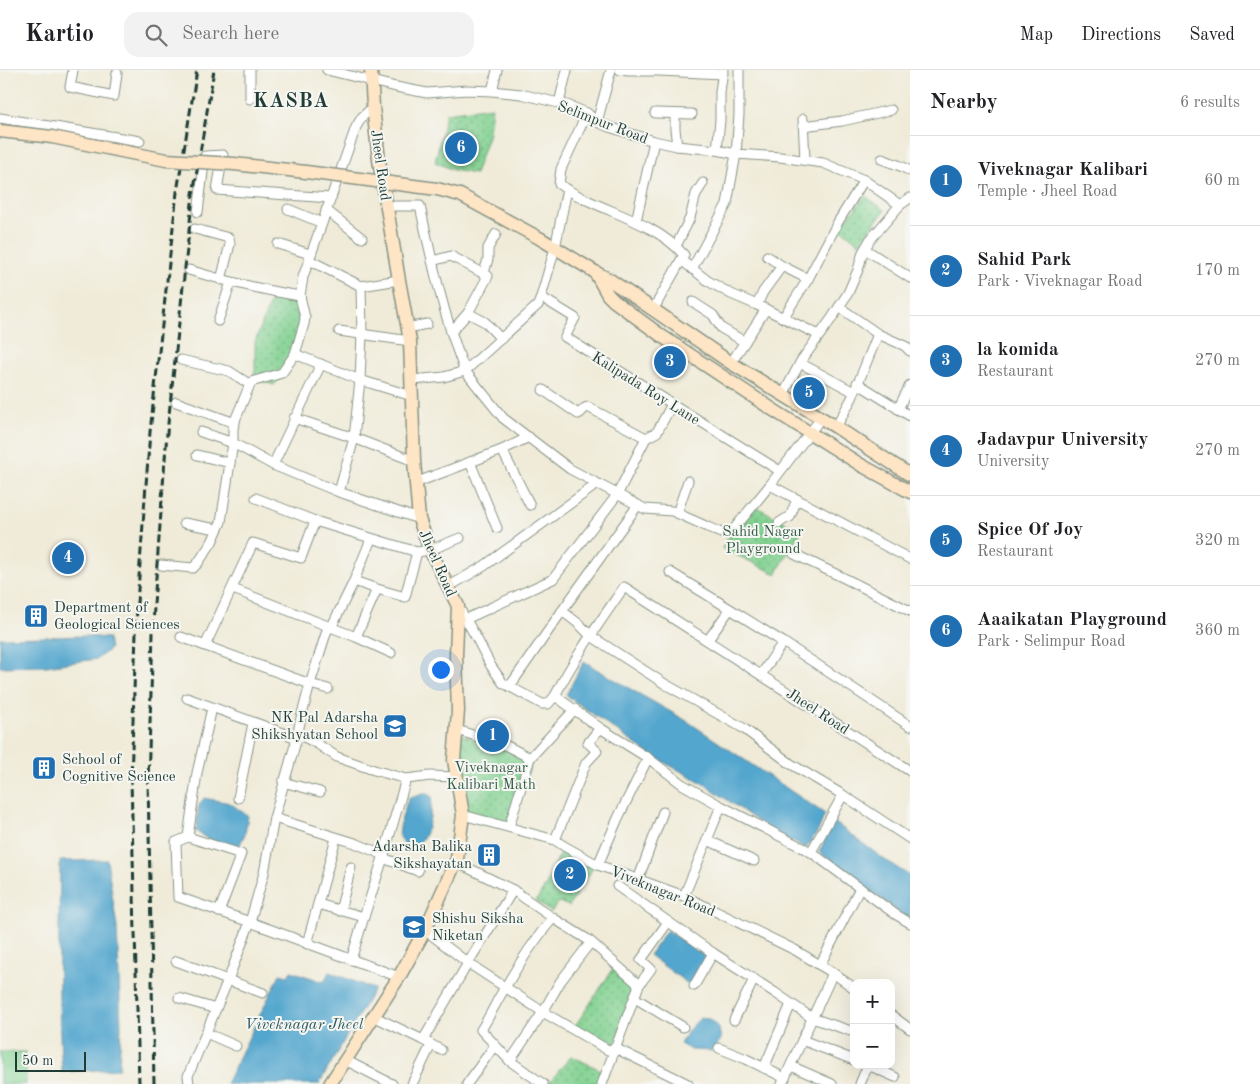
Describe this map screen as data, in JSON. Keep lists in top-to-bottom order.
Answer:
{
  "streets": {
    "main road": ["Jheel Road"],
    "street": ["Selimpur Road", "Kalipada Roy Lane", "Viveknagar Road"]
  },
  "crossings": [
    ["Selimpur Road", "Jheel Road"],
    ["Jheel Road", "Viveknagar Road"]
  ],
  "districts": ["KASBA"],
  "water": ["Viveknagar Jheel"],
  "parks": ["Sahid Nagar Playground", "Viveknagar Kalibari Math"],
  "places": {
    "building": ["Department of Geological Sciences", "School of Cognitive Science", "Adarsha Balika Sikshayatan"],
    "school or university": ["NK Pal Adarsha Shikshyatan School", "Shishu Siksha Niketan"]
  },
  "scale_bar": "50 m",
  "page": {
    "header": "Kartio",
    "search": "Search here",
    "nav": ["Map", "Directions", "Saved"],
    "heading": ["Nearby", "6 results"],
    "pins": [
      "6",
      "3",
      "5",
      "4",
      "1",
      "2"
    ],
    "list": [
      {
        "mark": "1",
        "name": "Viveknagar Kalibari",
        "note": "Temple · Jheel Road",
        "value": "60 m"
      },
      {
        "mark": "2",
        "name": "Sahid Park",
        "note": "Park · Viveknagar Road",
        "value": "170 m"
      },
      {
        "mark": "3",
        "name": "la komida",
        "note": "Restaurant",
        "value": "270 m"
      },
      {
        "mark": "4",
        "name": "Jadavpur University",
        "note": "University",
        "value": "270 m"
      },
      {
        "mark": "5",
        "name": "Spice Of Joy",
        "note": "Restaurant",
        "value": "320 m"
      },
      {
        "mark": "6",
        "name": "Aaaikatan Playground",
        "note": "Park · Selimpur Road",
        "value": "360 m"
      }
    ],
    "map_buttons": ["+", "−"],
    "scale": "50 m"
  }
}
